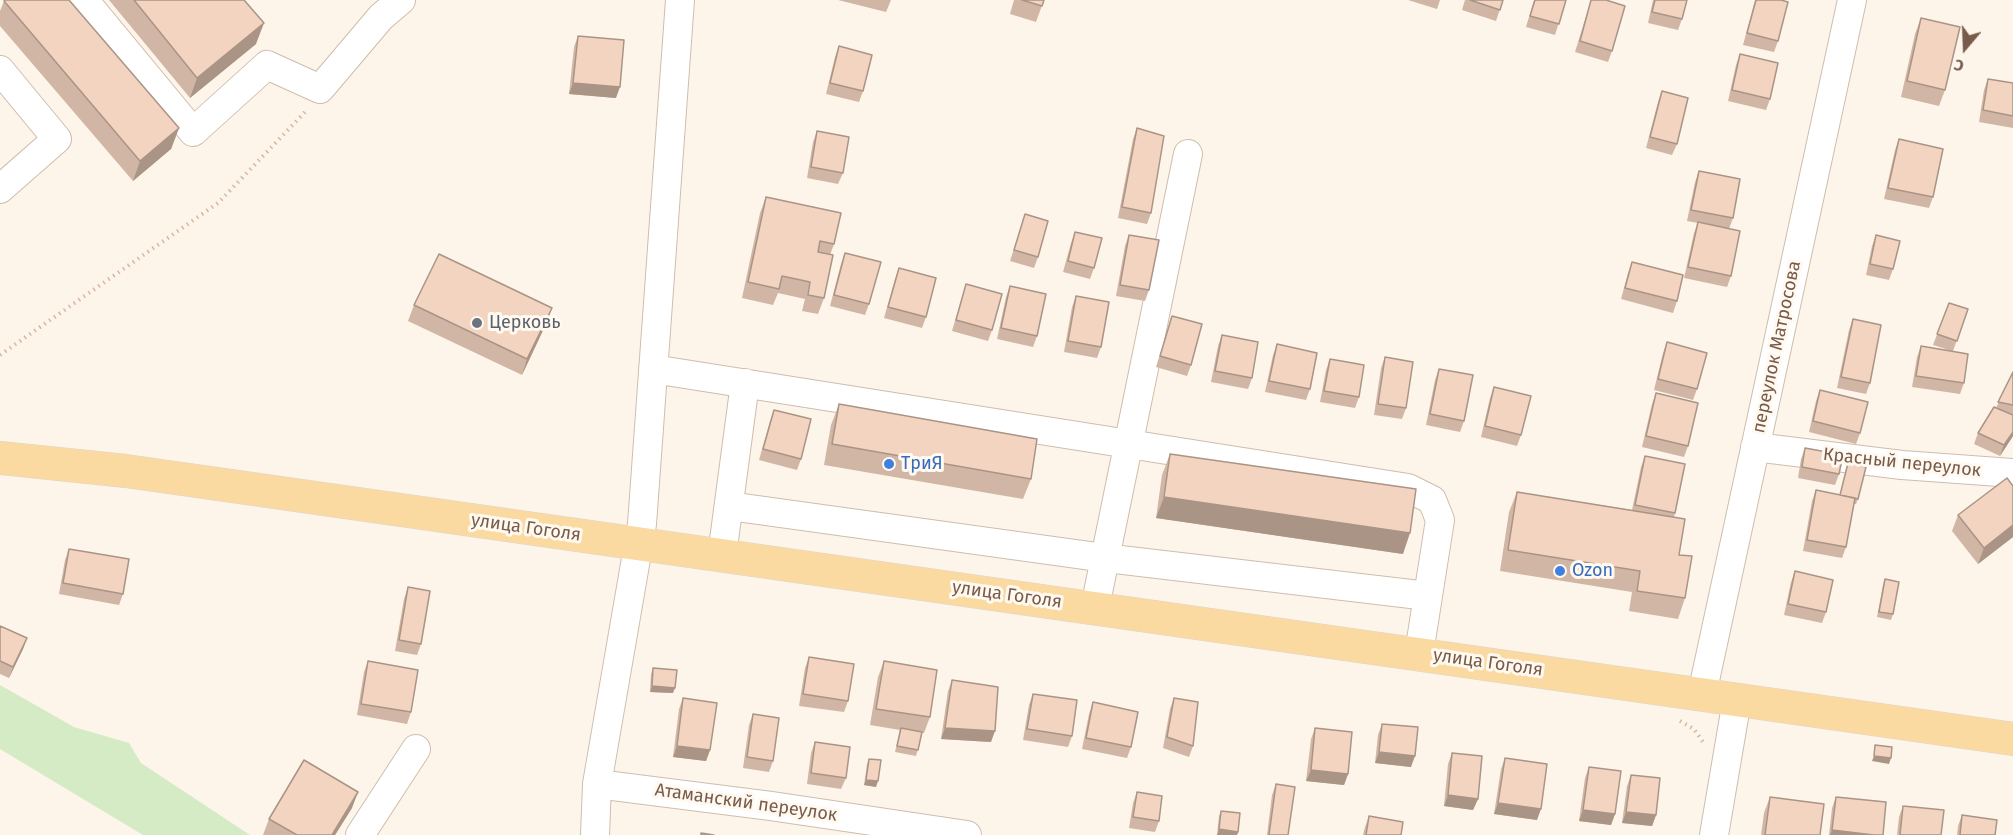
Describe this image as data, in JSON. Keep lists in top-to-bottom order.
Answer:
{
  "streets": {
    "main road": ["улица Гоголя"],
    "street": ["переулок Матросова", "Красный переулок", "Атаманский переулок"]
  },
  "crossings": [
    ["переулок Матросова", "Красный переулок"],
    ["переулок Матросова", "улица Гоголя"]
  ],
  "places": ["Церковь", "ТриЯ", "Ozon"],
  "north": "bottom"
}
